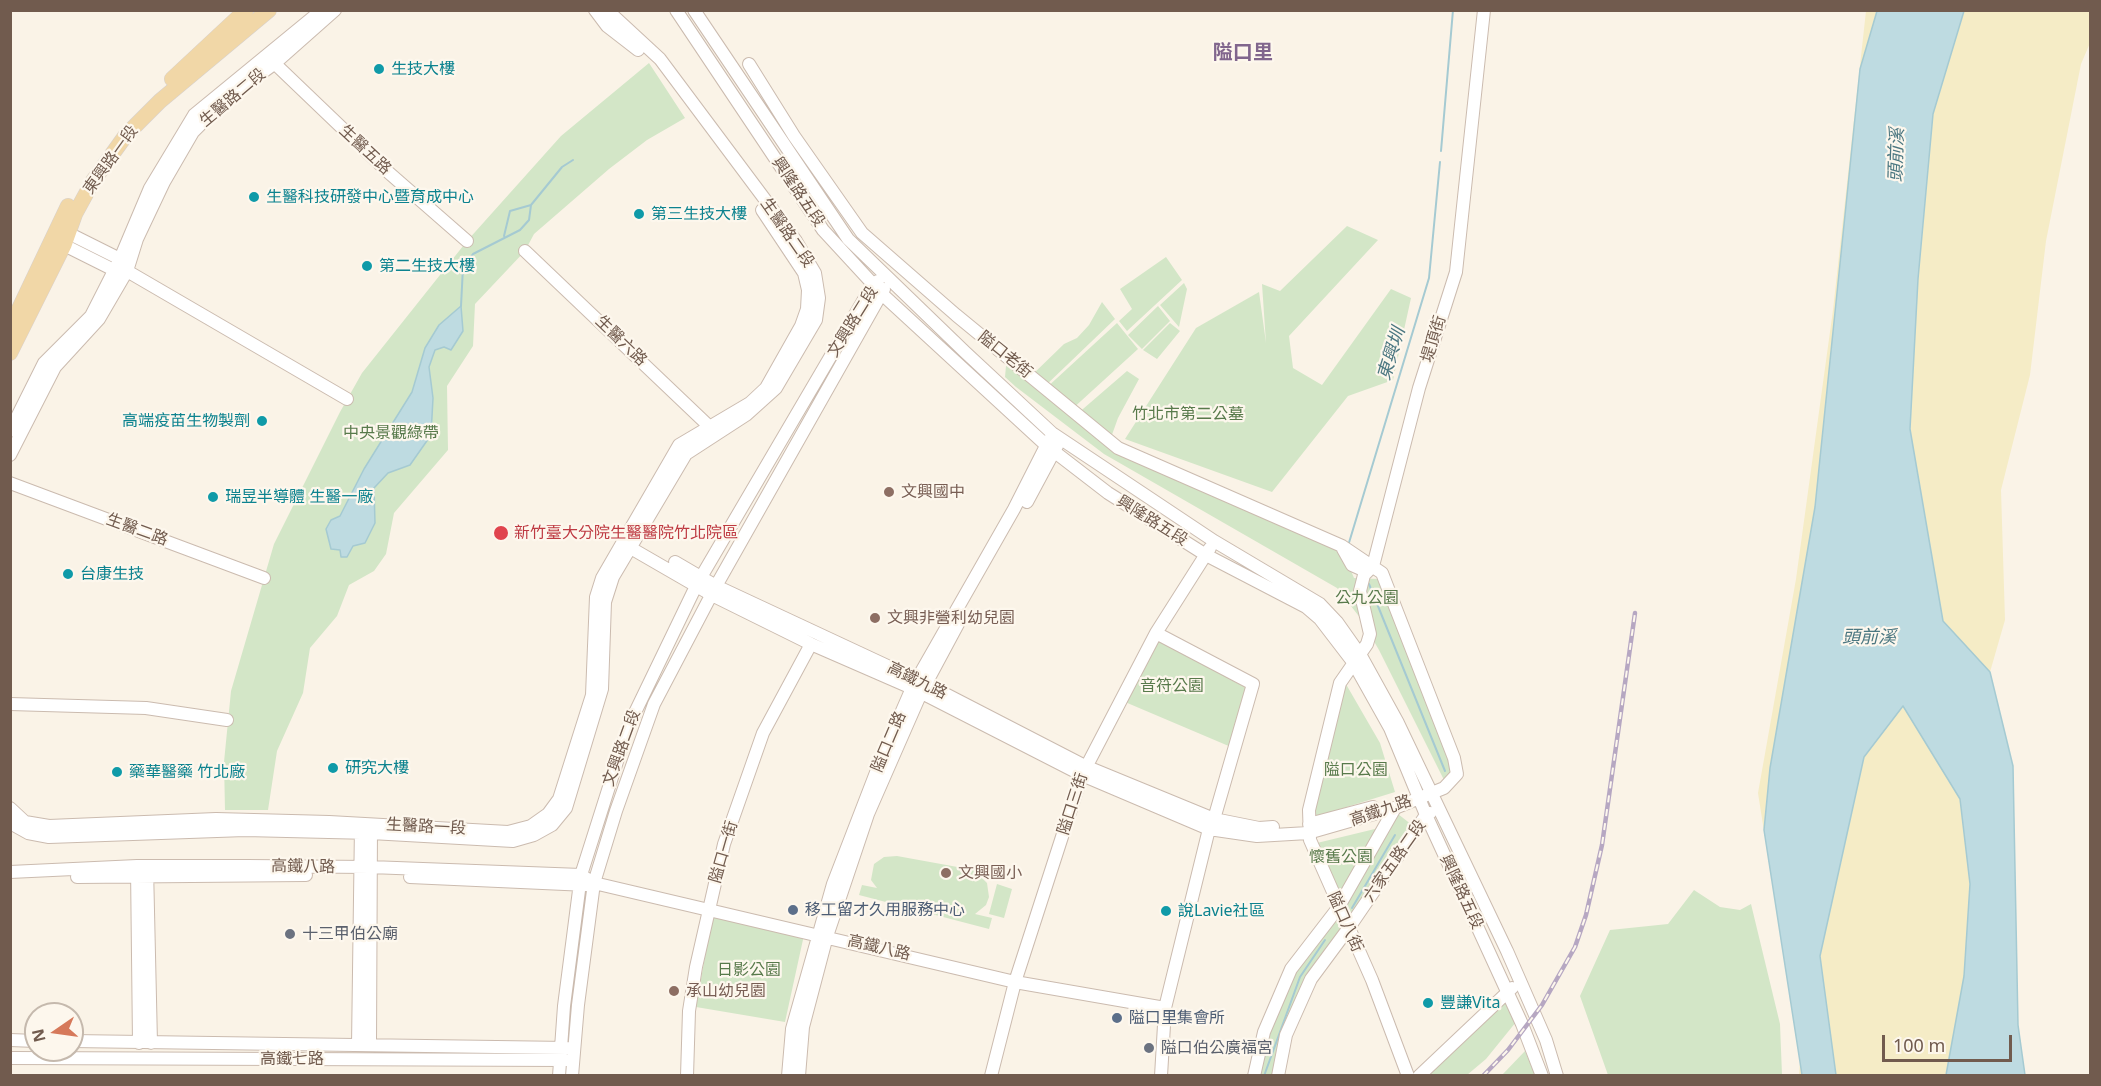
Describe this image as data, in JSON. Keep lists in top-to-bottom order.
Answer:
{
  "streets": {
    "main road": ["東興路一段"],
    "street": [
      "生醫路二段",
      "生醫五路",
      "興隆路五段",
      "文興路二段",
      "堤頂街",
      "生醫六路",
      "隘口老街",
      "生醫二路",
      "高鐵九路",
      "隘口二路",
      "隘口三街",
      "生醫路一段",
      "隘口一街",
      "六家五路二段",
      "高鐵八路",
      "隘口八街",
      "高鐵七路"
    ]
  },
  "crossings": [
    ["生醫路二段", "生醫五路"],
    ["生醫路二段", "生醫六路"],
    ["生醫路二段", "高鐵九路"],
    ["生醫路二段", "生醫路一段"],
    ["興隆路五段", "文興路二段"],
    ["興隆路五段", "隘口老街"],
    ["興隆路五段", "高鐵九路"],
    ["興隆路五段", "隘口二路"],
    ["興隆路五段", "隘口三街"],
    ["興隆路五段", "六家五路二段"],
    ["文興路二段", "高鐵九路"],
    ["文興路二段", "高鐵八路"],
    ["文興路二段", "高鐵七路"],
    ["堤頂街", "隘口老街"],
    ["高鐵九路", "隘口二路"],
    ["高鐵九路", "隘口三街"],
    ["高鐵九路", "生醫路一段"],
    ["高鐵九路", "隘口一街"],
    ["高鐵九路", "六家五路二段"],
    ["高鐵九路", "隘口八街"],
    ["隘口二路", "高鐵八路"],
    ["隘口三街", "高鐵八路"],
    ["隘口一街", "高鐵八路"],
    ["六家五路二段", "隘口八街"]
  ],
  "districts": ["隘口里"],
  "water": ["頭前溪", "東興圳"],
  "parks": [
    "竹北市第二公墓",
    "中央景觀綠帶",
    "公九公園",
    "音符公園",
    "隘口公園",
    "懷舊公園",
    "日影公園"
  ],
  "places": [
    "生技大樓",
    "生醫科技研發中心暨育成中心",
    "第三生技大樓",
    "第二生技大樓",
    "高端疫苗生物製劑",
    "文興國中",
    "瑞昱半導體 生醫一廠",
    "新竹臺大分院生醫醫院竹北院區",
    "台康生技",
    "文興非營利幼兒園",
    "研究大樓",
    "藥華醫藥 竹北廠",
    "文興國小",
    "移工留才久用服務中心",
    "說Lavie社區",
    "十三甲伯公廟",
    "承山幼兒園",
    "豐謙Vita",
    "隘口里集會所",
    "隘口伯公廣福宮"
  ],
  "scale_bar": "100 m",
  "north": "left"
}
